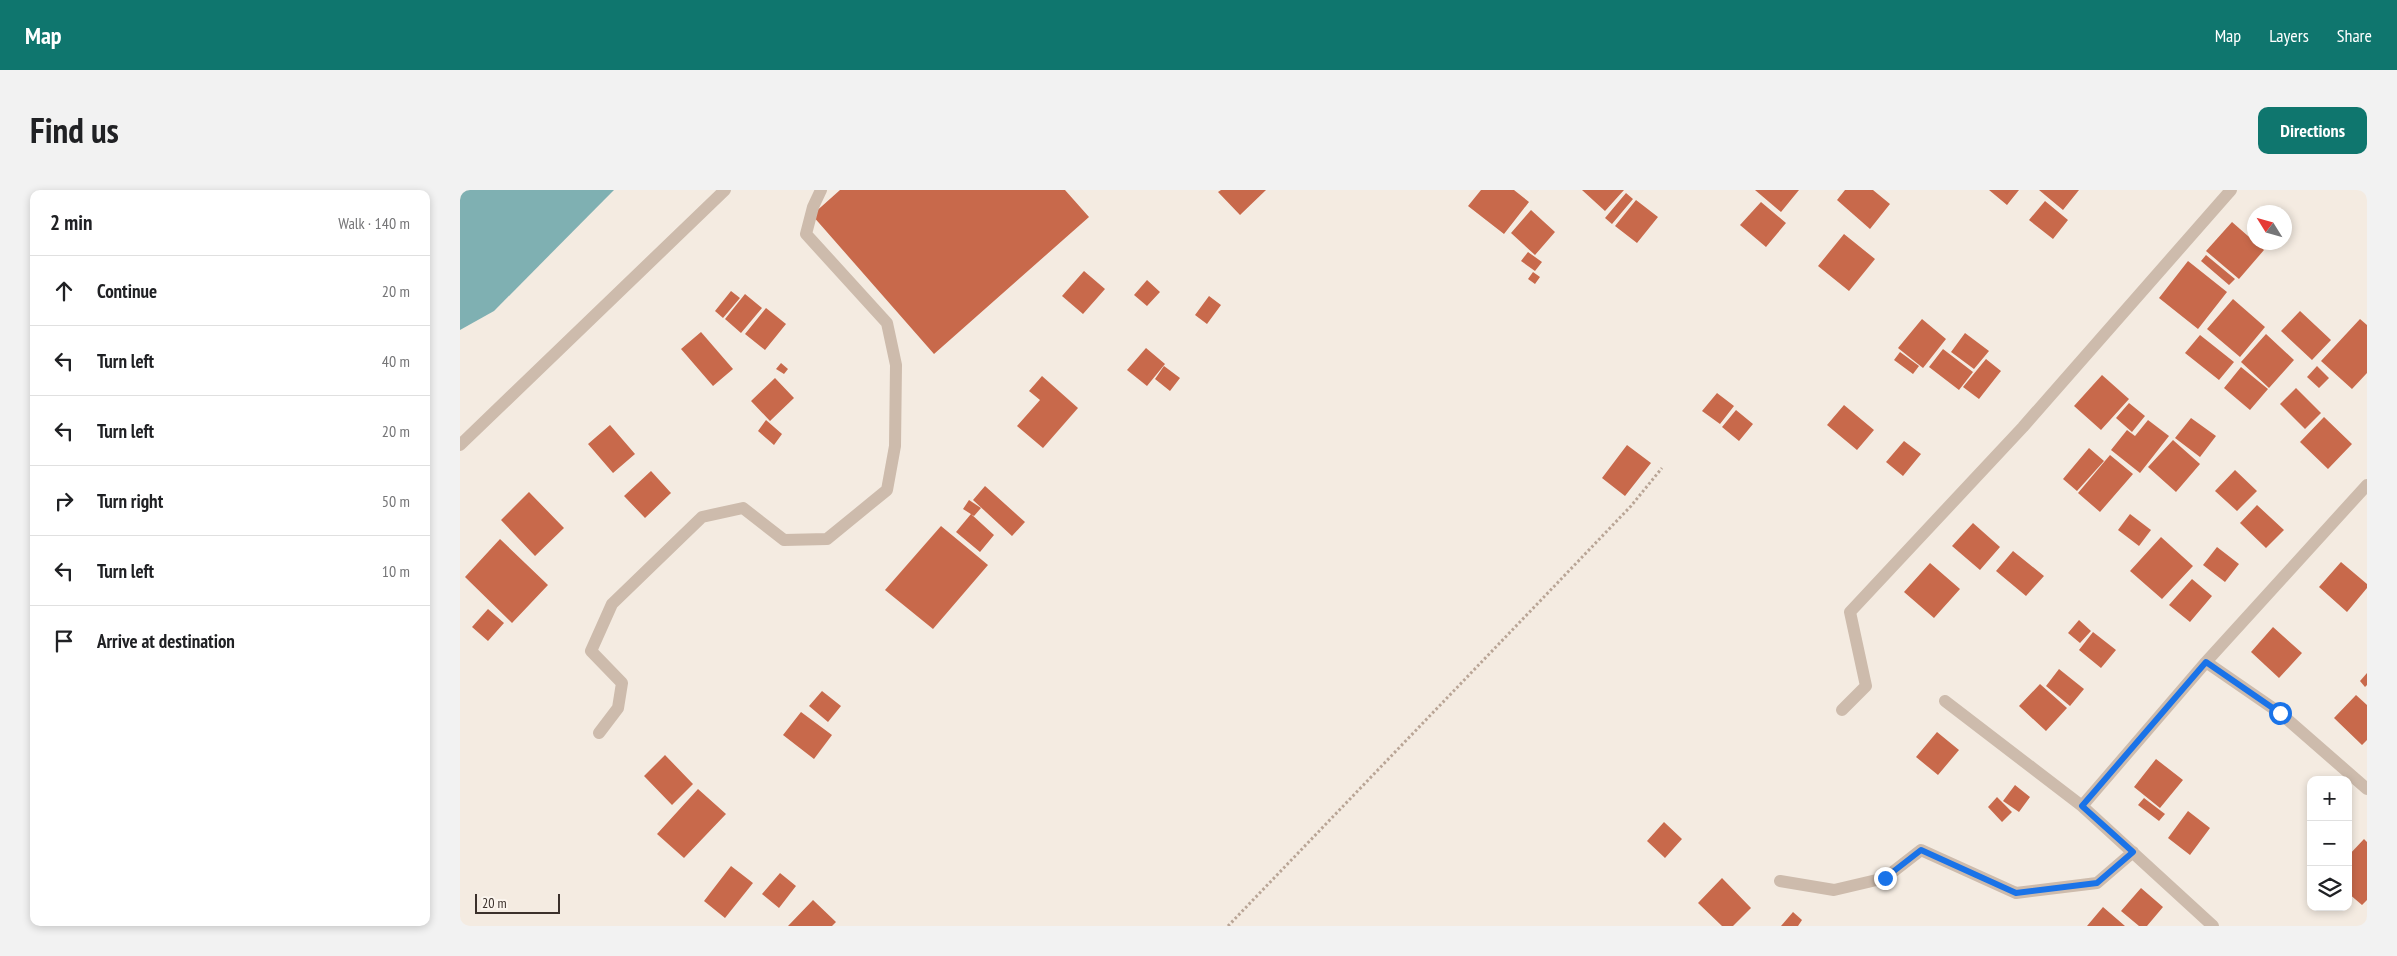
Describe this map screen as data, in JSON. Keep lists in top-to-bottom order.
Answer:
{
  "scale_bar": "20 m",
  "north": "top left",
  "page": {
    "header": "Map",
    "nav": ["Map", "Layers", "Share"],
    "title": "Find us",
    "buttons": "Directions",
    "heading": ["2 min", "Walk · 140 m"],
    "list": [
      ["Continue", "20 m"],
      ["Turn left", "40 m"],
      ["Turn left", "20 m"],
      ["Turn right", "50 m"],
      ["Turn left", "10 m"],
      "Arrive at destination"
    ],
    "map_buttons": ["+", "−"],
    "scale": "20 m"
  }
}
